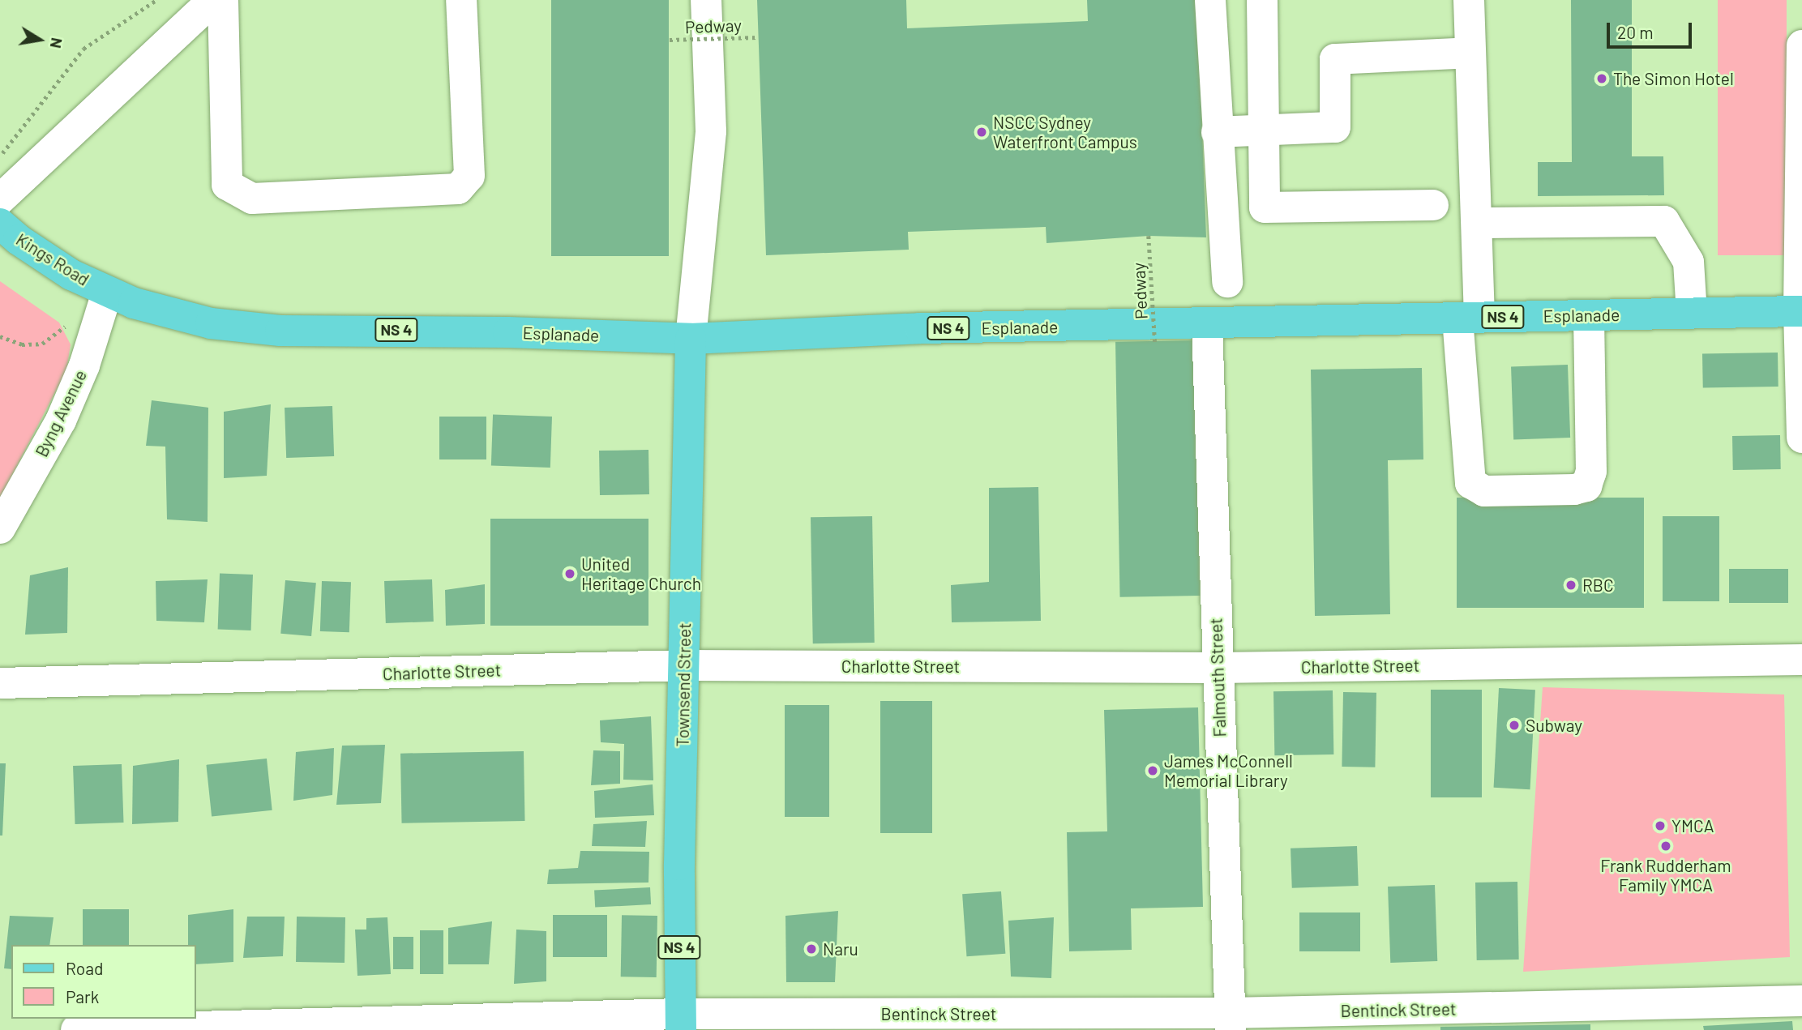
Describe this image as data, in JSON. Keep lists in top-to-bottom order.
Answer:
{
  "streets": {
    "main road": [
      "Kings Road",
      "Esplanade",
      "NS 4",
      "Townsend Street"
    ],
    "street": [
      "Byng Avenue",
      "Charlotte Street",
      "Falmouth Street",
      "Bentinck Street"
    ],
    "path": ["Pedway"]
  },
  "crossings": [
    ["Kings Road", "Esplanade"],
    ["Kings Road", "Byng Avenue"],
    ["Esplanade", "Byng Avenue"],
    ["Esplanade", "Falmouth Street"],
    ["Esplanade", "Townsend Street"],
    ["Charlotte Street", "Falmouth Street"],
    ["Charlotte Street", "Townsend Street"],
    ["Falmouth Street", "Bentinck Street"],
    ["Townsend Street", "Bentinck Street"]
  ],
  "places": [
    "The Simon Hotel",
    "NSCC Sydney Waterfront Campus",
    "United Heritage Church",
    "RBC",
    "Subway",
    "James McConnell Memorial Library",
    "YMCA",
    "Frank Rudderham Family YMCA",
    "Naru"
  ],
  "legend": ["Road", "Park"],
  "scale_bar": "20 m",
  "north": "right"
}
